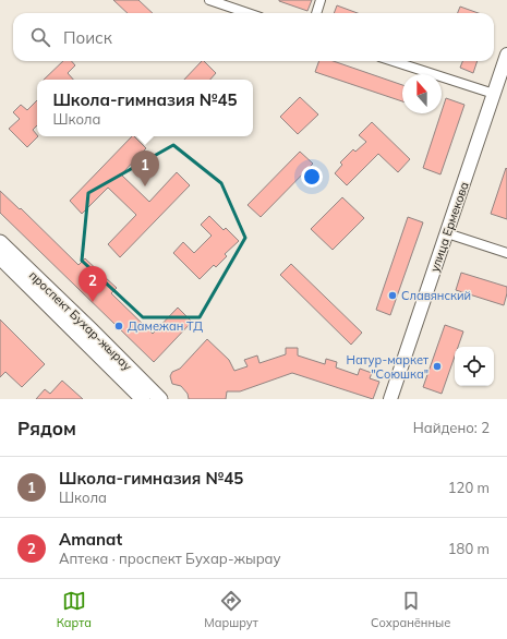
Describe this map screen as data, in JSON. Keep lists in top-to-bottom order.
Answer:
{
  "streets": {
    "main road": ["улица Ермекова", "проспект Бухар-жырау"]
  },
  "places": ["Славянский", "Дамежан ТД", "Натур-маркет \"Союшка\""],
  "north": "top",
  "page": {
    "search": "Поиск",
    "popup": ["Школа-гимназия №45", "Школа"],
    "pins": ["1", "2"],
    "heading": ["Рядом", "Найдено: 2"],
    "list": [
      {
        "mark": "1",
        "name": "Школа-гимназия №45",
        "note": "Школа",
        "value": "120 m"
      },
      {
        "mark": "2",
        "name": "Amanat",
        "note": "Аптека · проспект Бухар-жырау",
        "value": "180 m"
      }
    ],
    "nav": ["Карта", "Маршрут", "Сохранённые"]
  }
}
